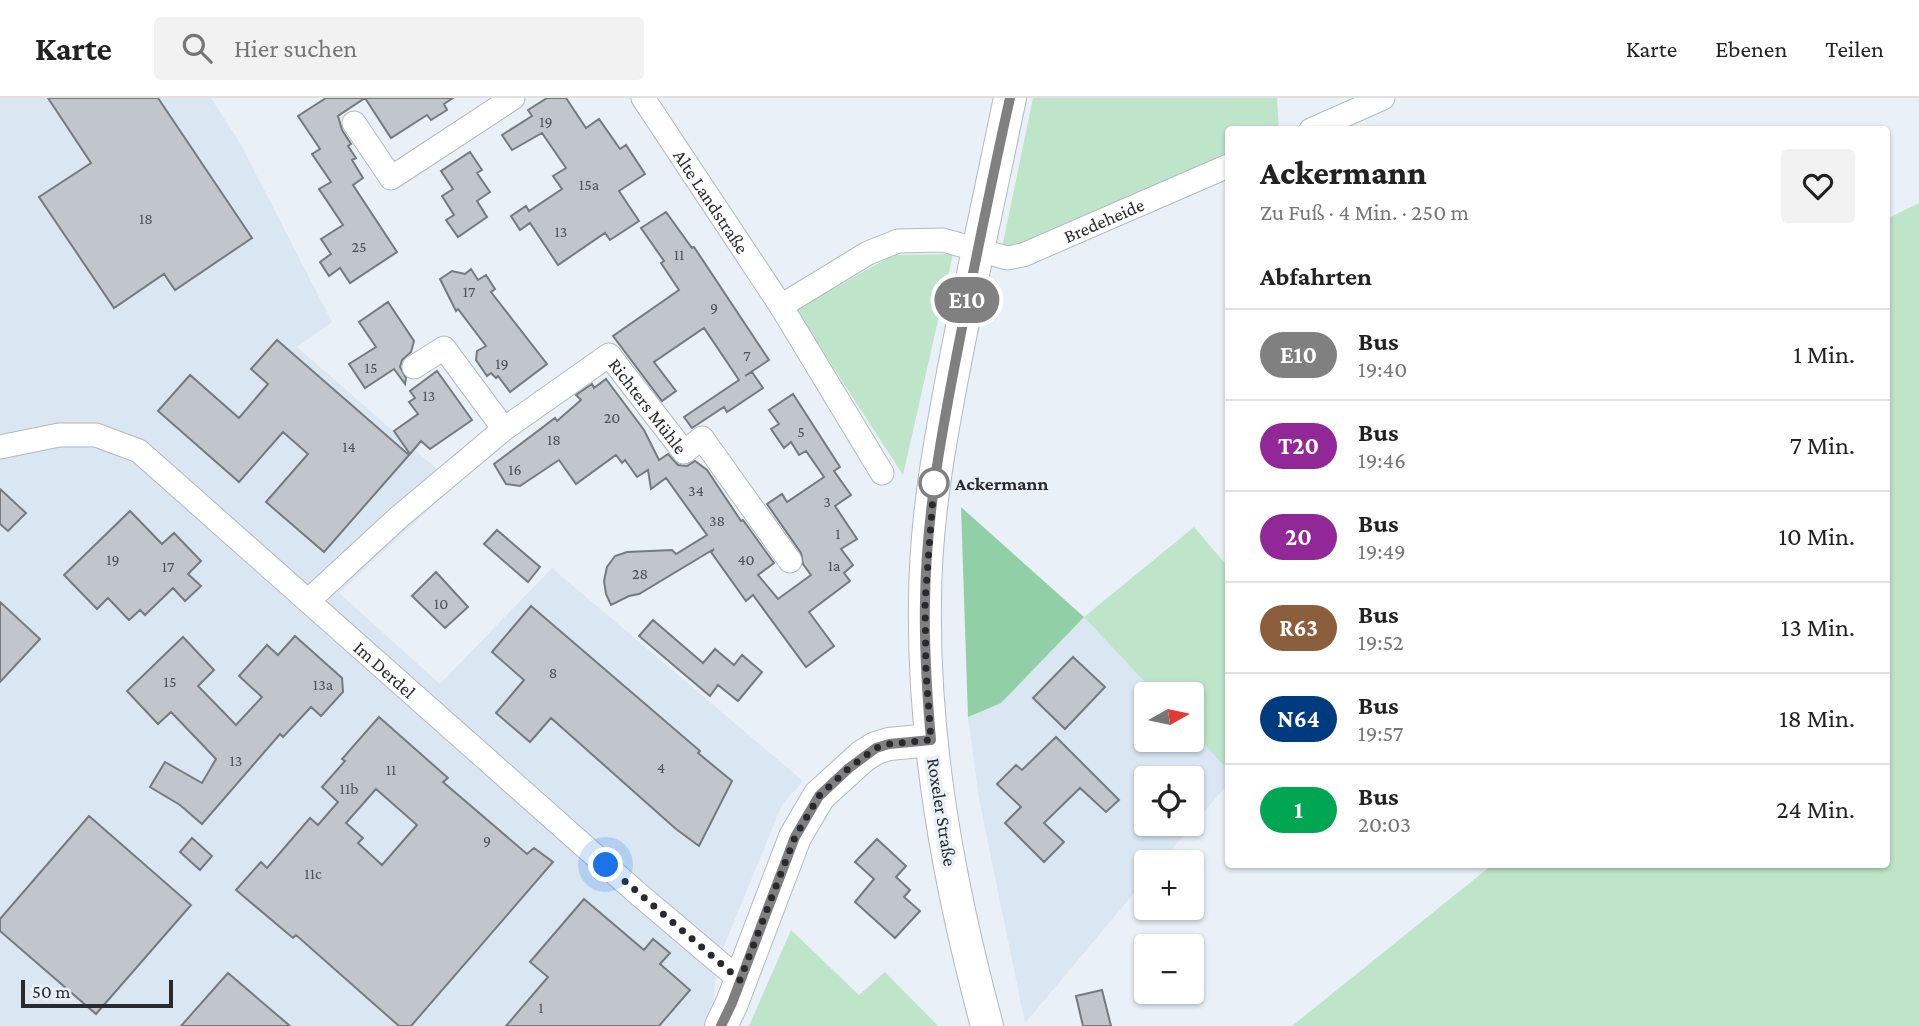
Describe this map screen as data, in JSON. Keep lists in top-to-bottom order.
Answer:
{
  "streets": {
    "main road": ["Roxeler Straße"],
    "street": [
      "Alte Landstraße",
      "Bredeheide",
      "Richters Mühle",
      "Im Derdel"
    ]
  },
  "crossings": [
    ["Bredeheide", "Roxeler Straße"],
    ["Richters Mühle", "Im Derdel"]
  ],
  "places": ["Ackermann"],
  "lines": ["bus line E10"],
  "house_numbers": [
    "19",
    "15a",
    "18",
    "13",
    "25",
    "11",
    "17",
    "9",
    "7",
    "19",
    "15",
    "13",
    "20",
    "5",
    "18",
    "14",
    "16",
    "34",
    "3",
    "38",
    "1",
    "19",
    "40",
    "1a",
    "17",
    "28",
    "10",
    "8",
    "15",
    "13a",
    "13",
    "4",
    "11",
    "11b",
    "9",
    "11c",
    "1"
  ],
  "scale_bar": "50 m",
  "north": "right",
  "page": {
    "header": "Karte",
    "search": "Hier suchen",
    "nav": ["Karte", "Ebenen", "Teilen"],
    "on_map": "E10",
    "heading": [
      ["Ackermann", "Zu Fuß · 4 Min. · 250 m"],
      "Abfahrten"
    ],
    "list": [
      {
        "mark": "E10",
        "name": "Bus",
        "note": "19:40",
        "value": "1 Min."
      },
      {
        "mark": "T20",
        "name": "Bus",
        "note": "19:46",
        "value": "7 Min."
      },
      {
        "mark": "20",
        "name": "Bus",
        "note": "19:49",
        "value": "10 Min."
      },
      {
        "mark": "R63",
        "name": "Bus",
        "note": "19:52",
        "value": "13 Min."
      },
      {
        "mark": "N64",
        "name": "Bus",
        "note": "19:57",
        "value": "18 Min."
      },
      {
        "mark": "1",
        "name": "Bus",
        "note": "20:03",
        "value": "24 Min."
      }
    ],
    "map_buttons": ["+", "−"],
    "scale": "50 m"
  }
}
